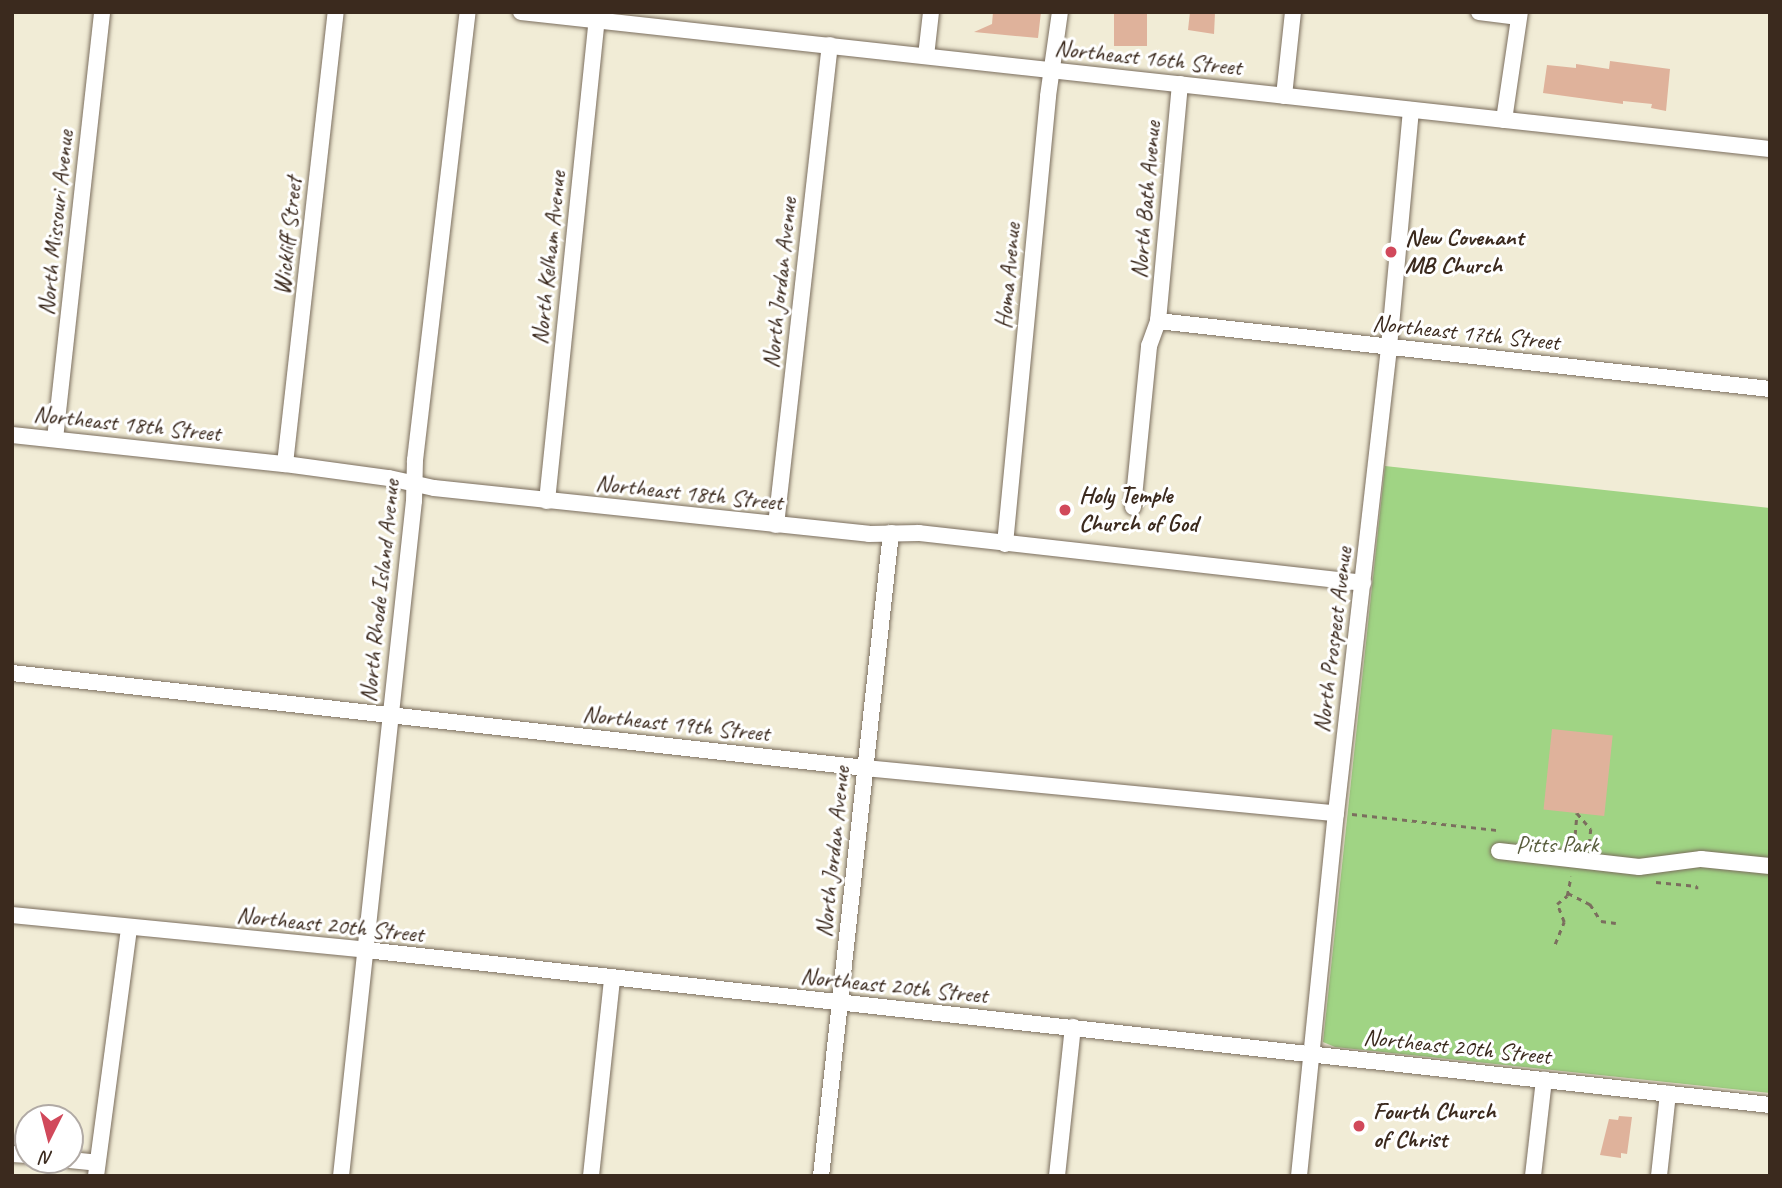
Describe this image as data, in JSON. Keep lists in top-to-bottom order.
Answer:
{
  "streets": {
    "street": [
      "Northeast 16th Street",
      "North Bath Avenue",
      "North Missouri Avenue",
      "Wickliff Street",
      "North Kelham Avenue",
      "Homa Avenue",
      "North Jordan Avenue",
      "Northeast 17th Street",
      "Northeast 18th Street",
      "North Rhode Island Avenue",
      "North Prospect Avenue",
      "Northeast 19th Street",
      "Northeast 20th Street"
    ]
  },
  "crossings": [
    ["Northeast 16th Street", "North Bath Avenue"],
    ["Northeast 16th Street", "North Kelham Avenue"],
    ["Northeast 16th Street", "Homa Avenue"],
    ["Northeast 16th Street", "North Jordan Avenue"],
    ["Northeast 16th Street", "North Prospect Avenue"],
    ["North Bath Avenue", "Northeast 17th Street"],
    ["North Missouri Avenue", "Northeast 18th Street"],
    ["Wickliff Street", "Northeast 18th Street"],
    ["North Kelham Avenue", "Northeast 18th Street"],
    ["Homa Avenue", "Northeast 18th Street"],
    ["North Jordan Avenue", "Northeast 18th Street"],
    ["North Jordan Avenue", "Northeast 19th Street"],
    ["North Jordan Avenue", "Northeast 20th Street"],
    ["Northeast 17th Street", "North Prospect Avenue"],
    ["Northeast 18th Street", "North Rhode Island Avenue"],
    ["Northeast 18th Street", "North Prospect Avenue"],
    ["North Rhode Island Avenue", "Northeast 19th Street"],
    ["North Rhode Island Avenue", "Northeast 20th Street"],
    ["North Prospect Avenue", "Northeast 19th Street"],
    ["North Prospect Avenue", "Northeast 20th Street"]
  ],
  "parks": ["Pitts Park"],
  "places": ["New Covenant MB Church", "Holy Temple Church of God", "Fourth Church of Christ"],
  "north": "bottom"
}
